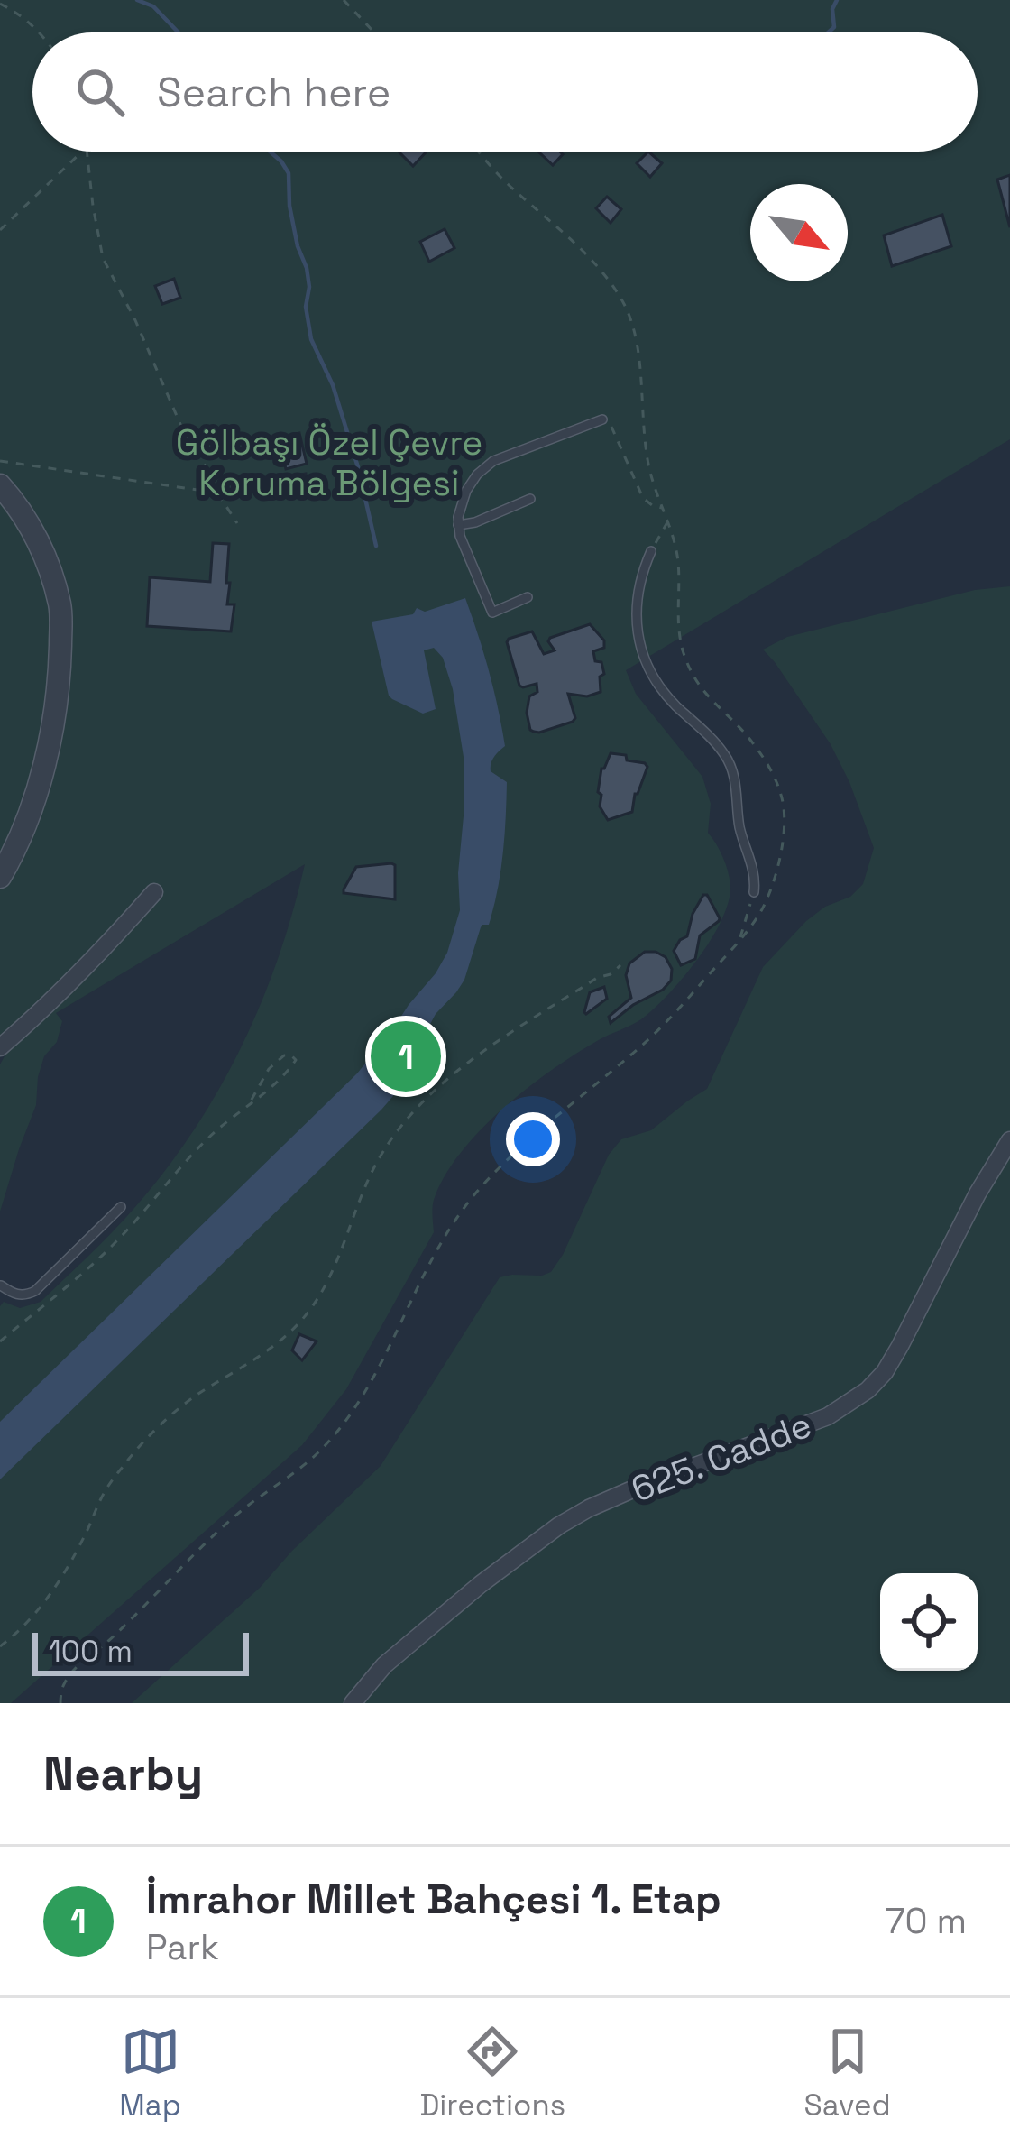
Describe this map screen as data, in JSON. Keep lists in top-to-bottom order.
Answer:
{
  "streets": {
    "street": ["625. Cadde"]
  },
  "parks": ["Gölbaşı Özel Çevre Koruma Bölgesi"],
  "scale_bar": "100 m",
  "north": "bottom right",
  "page": {
    "search": "Search here",
    "pins": "1",
    "scale": "100 m",
    "heading": "Nearby",
    "list": [
      {
        "mark": "1",
        "name": "İmrahor Millet Bahçesi 1. Etap",
        "note": "Park",
        "value": "70 m"
      }
    ],
    "nav": ["Map", "Directions", "Saved"]
  }
}
